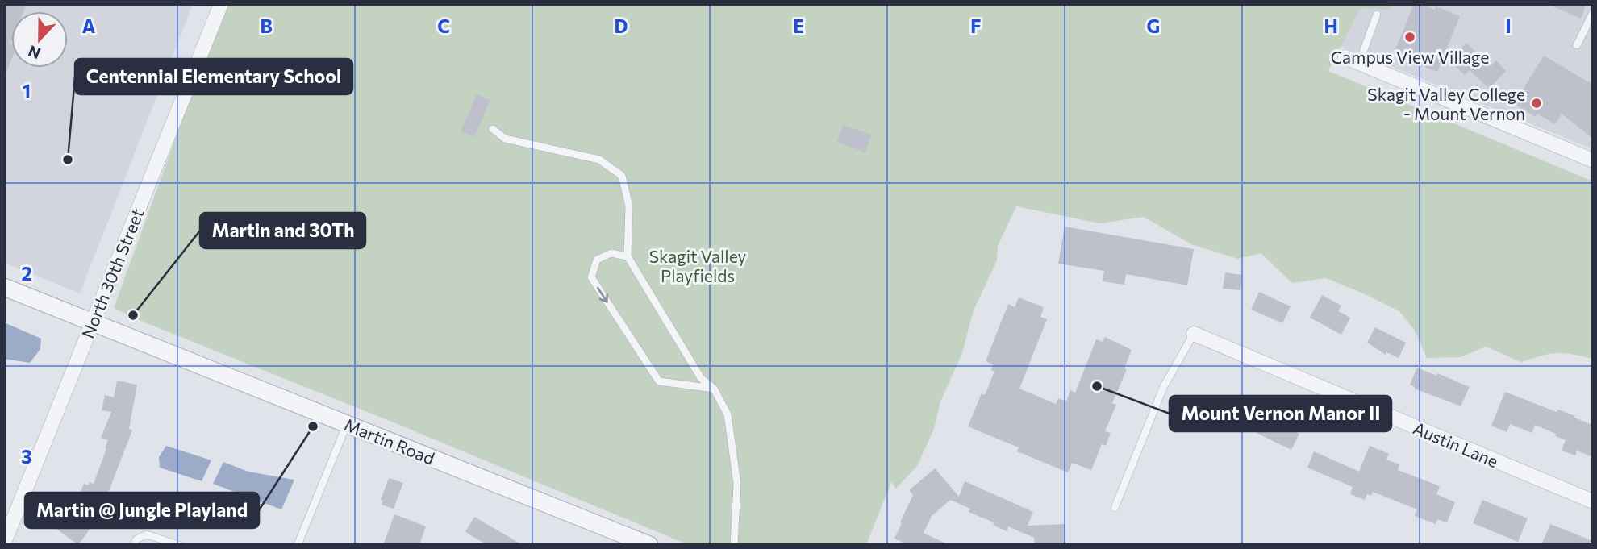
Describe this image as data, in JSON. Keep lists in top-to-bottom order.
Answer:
{
  "streets": {
    "street": ["North 30th Street", "Martin Road", "Austin Lane"]
  },
  "crossings": [
    ["North 30th Street", "Martin Road"]
  ],
  "parks": ["Skagit Valley Playfields"],
  "places": [
    "Campus View Village",
    "Skagit Valley College - Mount Vernon",
    "Centennial Elementary School",
    "Martin and 30Th",
    "Mount Vernon Manor II",
    "Martin @ Jungle Playland"
  ],
  "north": "bottom",
  "grid": {
    "columns": [
      "A",
      "B",
      "C",
      "D",
      "E",
      "F",
      "G",
      "H",
      "I"
    ],
    "rows": ["1", "2", "3"]
  }
}
